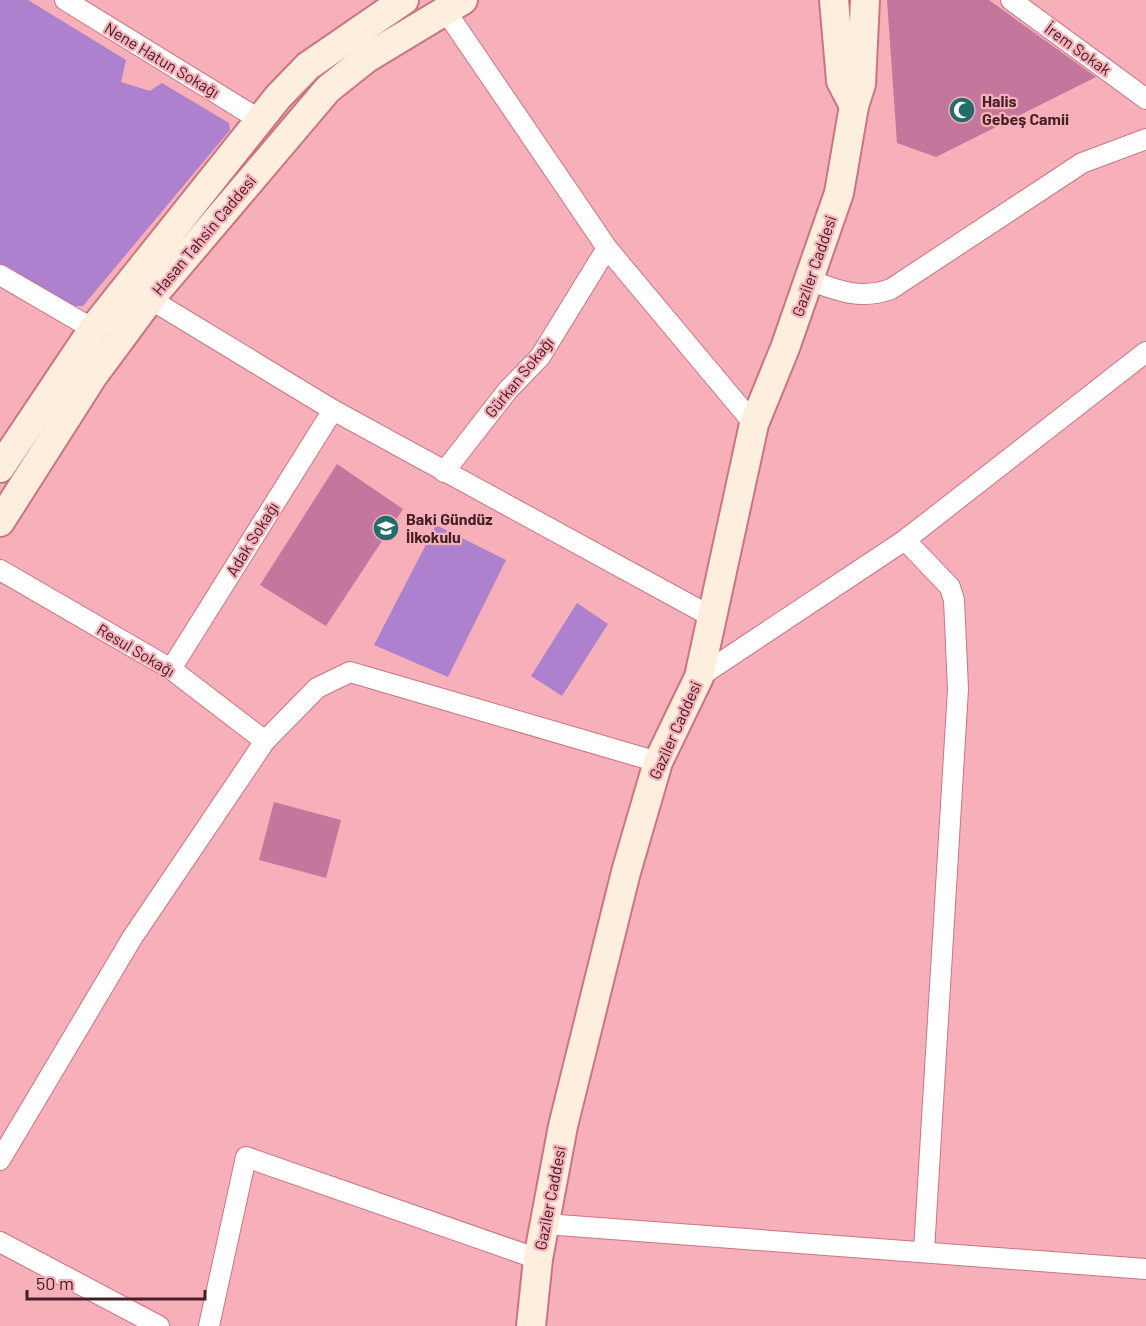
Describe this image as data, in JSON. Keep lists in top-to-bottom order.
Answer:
{
  "streets": {
    "main road": ["Hasan Tahsin Caddesi", "Gaziler Caddesi"],
    "street": [
      "İrem Sokak",
      "Nene Hatun Sokağı",
      "Gürkan Sokağı",
      "Adak Sokağı",
      "Resul Sokağı"
    ]
  },
  "crossings": [
    ["Nene Hatun Sokağı", "Hasan Tahsin Caddesi"],
    ["Adak Sokağı", "Resul Sokağı"]
  ],
  "places": {
    "mosque": ["Halis Gebeş Camii"],
    "school or university": ["Baki Gündüz İlkokulu"]
  },
  "scale_bar": "50 m"
}
